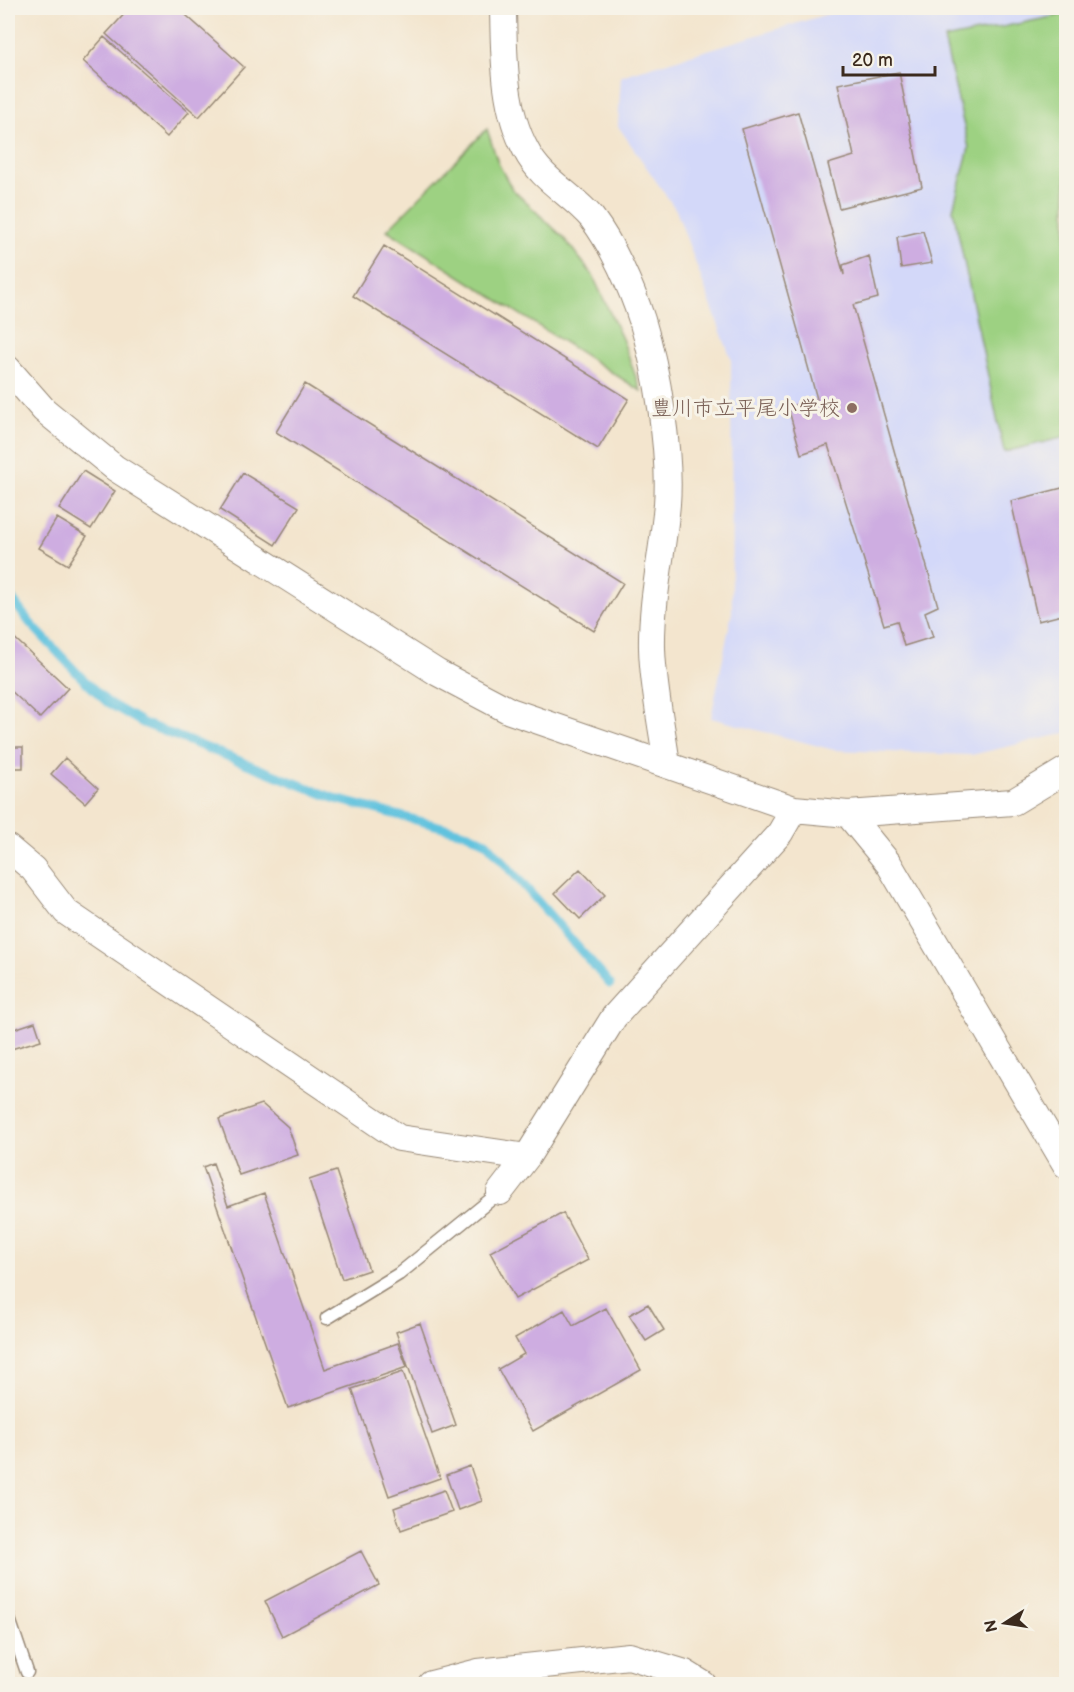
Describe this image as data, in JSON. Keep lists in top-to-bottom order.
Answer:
{
  "places": ["豊川市立平尾小学校"],
  "scale_bar": "20 m",
  "north": "left"
}
